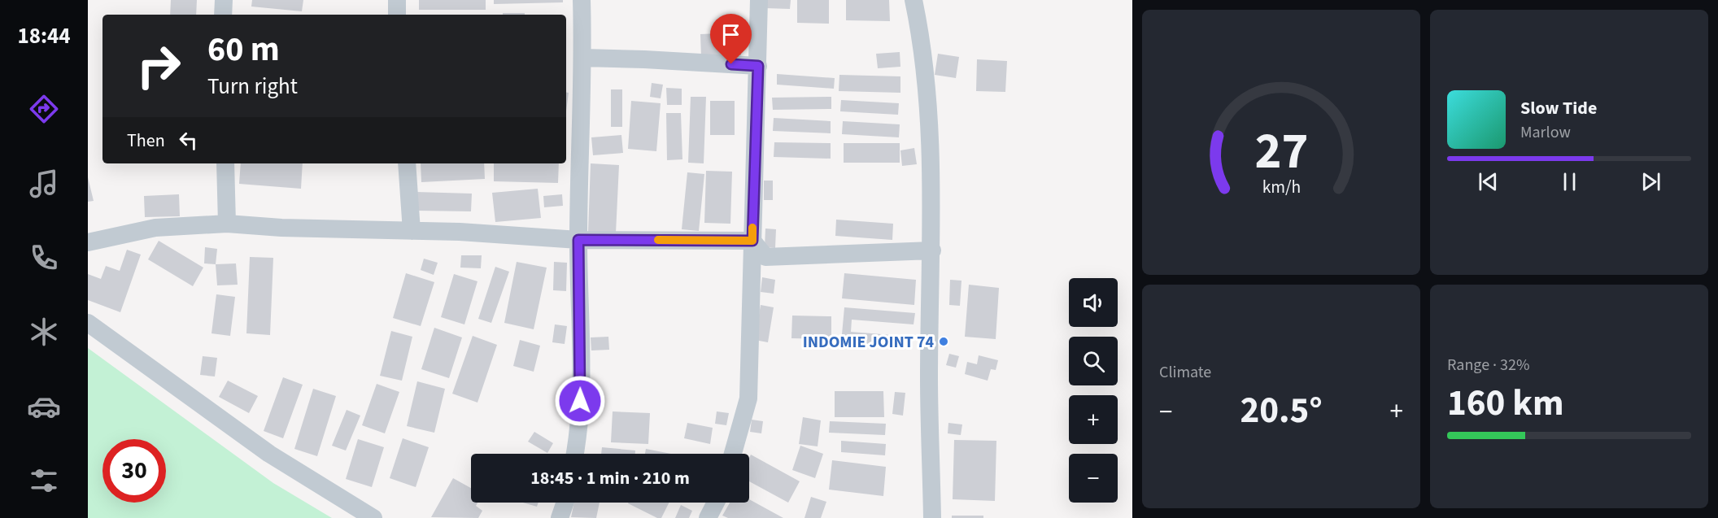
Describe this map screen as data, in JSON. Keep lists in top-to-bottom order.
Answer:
{
  "places": ["INDOMIE JOINT 74"],
  "page": {
    "tabs": "18:44",
    "turn": ["60 m", "Turn right"],
    "song": ["Slow Tide", "Marlow"],
    "then": "Then",
    "map_buttons": ["+", "−"],
    "tile": [
      "Climate",
      ["Range · 32%", "160 km"]
    ],
    "heat": ["−", "20.5°", "+"],
    "limit": "30",
    "trip": "18:45 · 1 min · 210 m",
    "gauge": ["27", "km/h"]
  }
}
